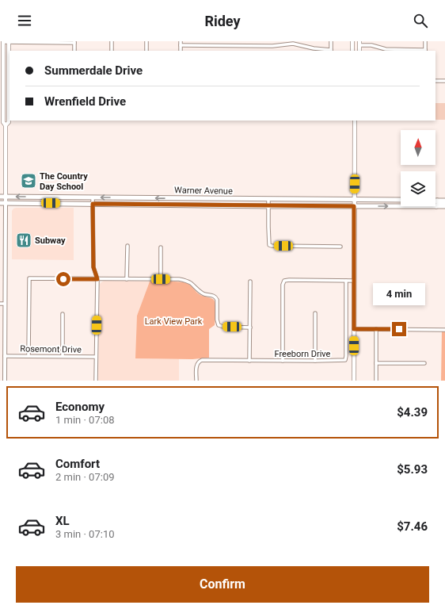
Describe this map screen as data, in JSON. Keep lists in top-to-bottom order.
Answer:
{
  "streets": {
    "main road": ["Warner Avenue"],
    "street": ["Rosemont Drive", "Freeborn Drive"]
  },
  "parks": ["Lark View Park"],
  "places": {
    "school or university": ["The Country Day School"],
    "restaurant": ["Subway"]
  },
  "north": "top",
  "page": {
    "header": "Ridey",
    "banner": ["Summerdale Drive", "Wrenfield Drive"],
    "bubble": "4 min",
    "list": [
      {
        "name": "Economy",
        "note": "1 min · 07:08",
        "value": "$4.39"
      },
      {
        "name": "Comfort",
        "note": "2 min · 07:09",
        "value": "$5.93"
      },
      {
        "name": "XL",
        "note": "3 min · 07:10",
        "value": "$7.46"
      }
    ],
    "buttons": "Confirm"
  }
}
